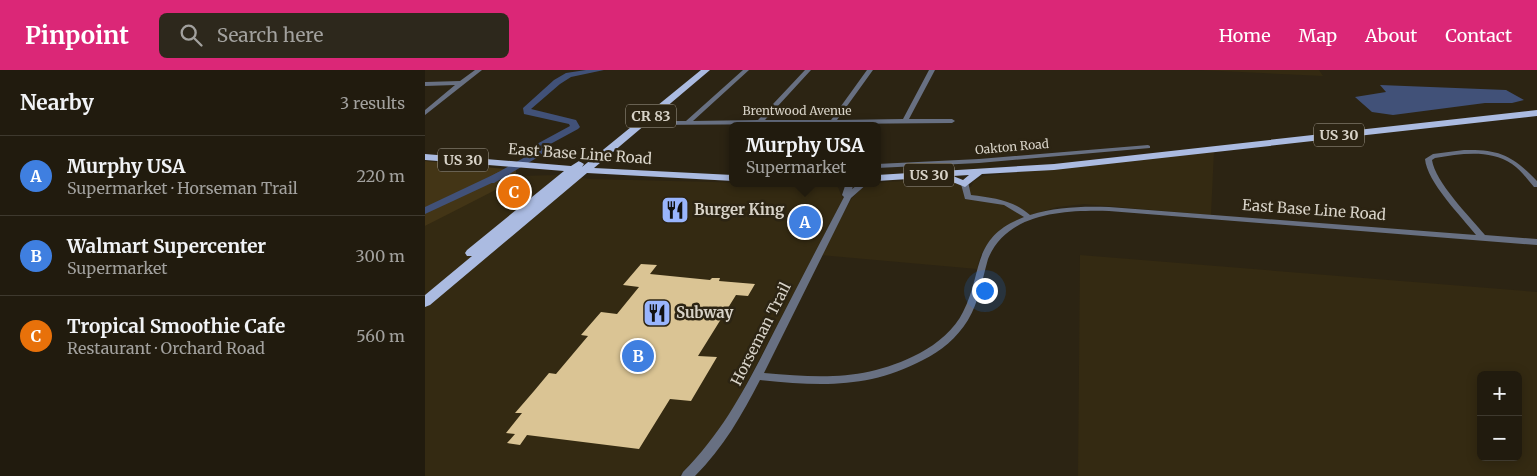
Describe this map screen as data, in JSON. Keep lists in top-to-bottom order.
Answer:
{
  "streets": {
    "main road": ["CR 83", "US 30", "East Base Line Road"],
    "street": ["Brentwood Avenue", "Oakton Road", "Horseman Trail"]
  },
  "crossings": [
    ["Brentwood Avenue", "CR 83"],
    ["CR 83", "East Base Line Road"]
  ],
  "places": {
    "restaurant": ["Burger King", "Subway"]
  },
  "page": {
    "header": "Pinpoint",
    "search": "Search here",
    "nav": [
      "Home",
      "Map",
      "About",
      "Contact"
    ],
    "heading": ["Nearby", "3 results"],
    "popup": ["Murphy USA", "Supermarket"],
    "list": [
      {
        "mark": "A",
        "name": "Murphy USA",
        "note": "Supermarket · Horseman Trail",
        "value": "220 m"
      },
      {
        "mark": "B",
        "name": "Walmart Supercenter",
        "note": "Supermarket",
        "value": "300 m"
      },
      {
        "mark": "C",
        "name": "Tropical Smoothie Cafe",
        "note": "Restaurant · Orchard Road",
        "value": "560 m"
      }
    ],
    "pins": ["C", "A", "B"],
    "map_buttons": ["+", "−"]
  }
}
